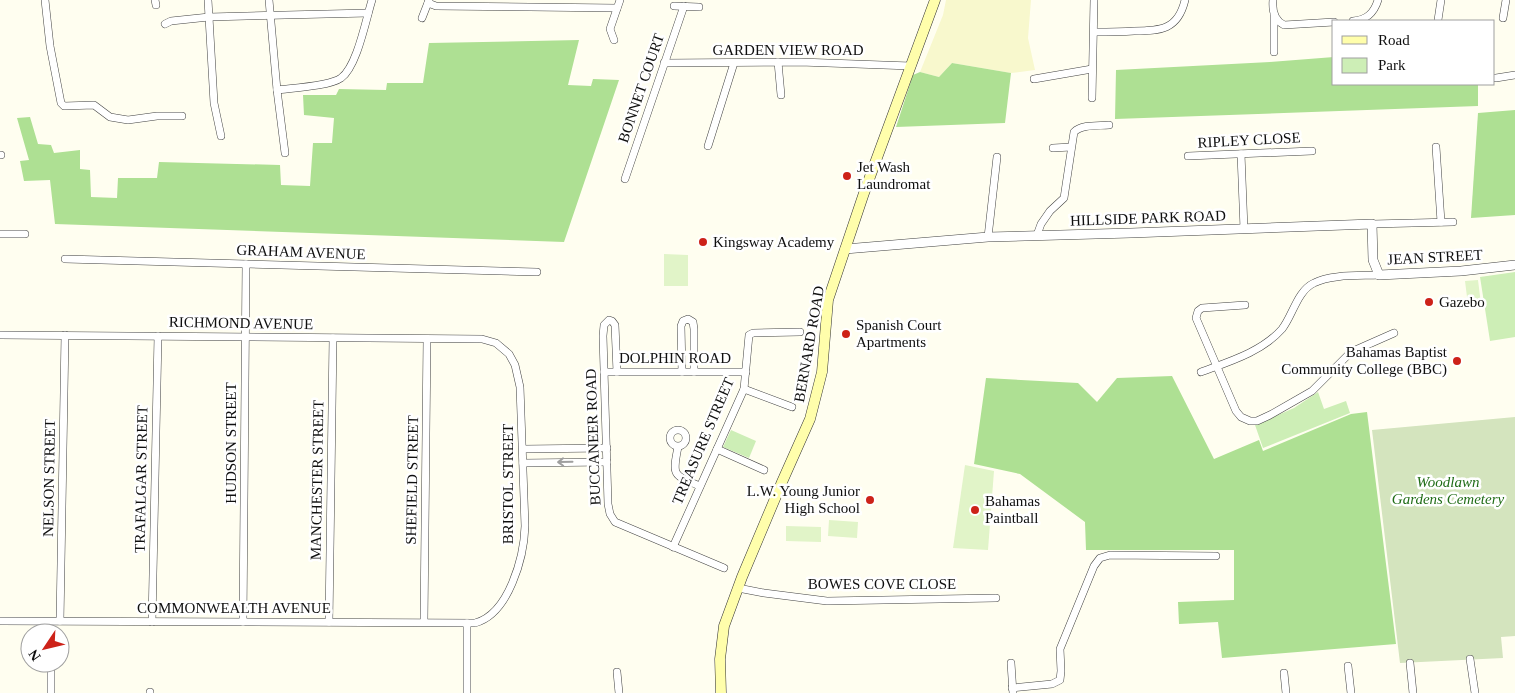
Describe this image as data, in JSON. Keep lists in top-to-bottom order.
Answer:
{
  "streets": {
    "main road": ["BERNARD ROAD"],
    "street": [
      "GARDEN VIEW ROAD",
      "BONNET COURT",
      "RIPLEY CLOSE",
      "HILLSIDE PARK ROAD",
      "GRAHAM AVENUE",
      "JEAN STREET",
      "RICHMOND AVENUE",
      "DOLPHIN ROAD",
      "BUCCANEER ROAD",
      "TREASURE STREET",
      "HUDSON STREET",
      "NELSON STREET",
      "TRAFALGAR STREET",
      "MANCHESTER STREET",
      "SHEFIELD STREET",
      "BRISTOL STREET",
      "BOWES COVE CLOSE",
      "COMMONWEALTH AVENUE"
    ]
  },
  "crossings": [
    ["GARDEN VIEW ROAD", "BONNET COURT"],
    ["GARDEN VIEW ROAD", "BERNARD ROAD"],
    ["HILLSIDE PARK ROAD", "JEAN STREET"],
    ["HILLSIDE PARK ROAD", "BERNARD ROAD"],
    ["GRAHAM AVENUE", "HUDSON STREET"],
    ["RICHMOND AVENUE", "HUDSON STREET"],
    ["RICHMOND AVENUE", "NELSON STREET"],
    ["RICHMOND AVENUE", "TRAFALGAR STREET"],
    ["RICHMOND AVENUE", "MANCHESTER STREET"],
    ["RICHMOND AVENUE", "SHEFIELD STREET"],
    ["RICHMOND AVENUE", "BRISTOL STREET"],
    ["BERNARD ROAD", "BOWES COVE CLOSE"],
    ["DOLPHIN ROAD", "BUCCANEER ROAD"],
    ["DOLPHIN ROAD", "TREASURE STREET"],
    ["BUCCANEER ROAD", "TREASURE STREET"],
    ["HUDSON STREET", "COMMONWEALTH AVENUE"],
    ["NELSON STREET", "COMMONWEALTH AVENUE"],
    ["TRAFALGAR STREET", "COMMONWEALTH AVENUE"],
    ["MANCHESTER STREET", "COMMONWEALTH AVENUE"],
    ["SHEFIELD STREET", "COMMONWEALTH AVENUE"],
    ["BRISTOL STREET", "COMMONWEALTH AVENUE"]
  ],
  "parks": ["Woodlawn Gardens Cemetery"],
  "places": [
    "Jet Wash Laundromat",
    "Kingsway Academy",
    "Gazebo",
    "Spanish Court Apartments",
    "Bahamas Baptist Community College (BBC)",
    "L.W. Young Junior High School",
    "Bahamas Paintball"
  ],
  "legend": ["Road", "Park"],
  "north": "bottom left"
}
